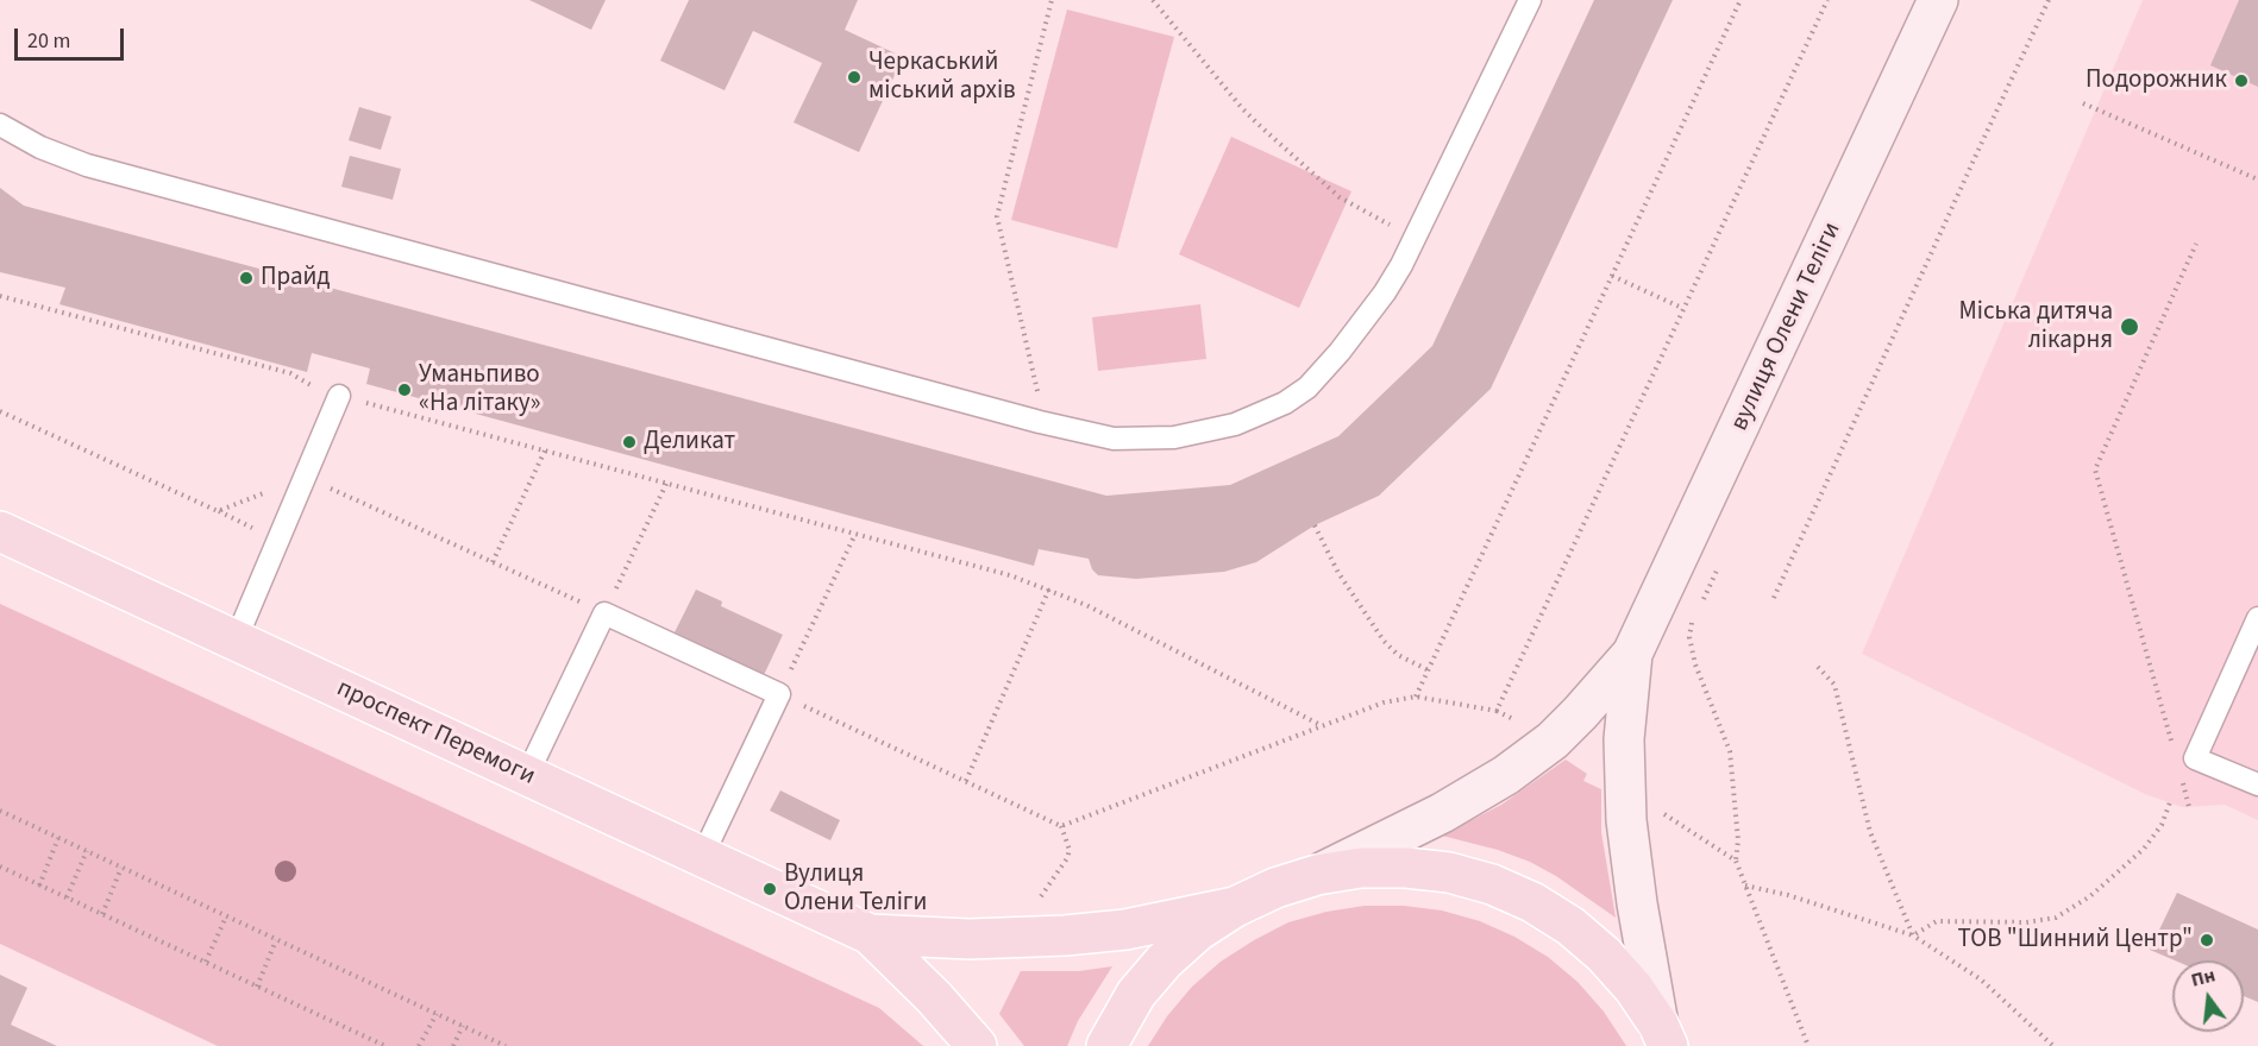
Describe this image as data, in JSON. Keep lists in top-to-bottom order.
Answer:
{
  "streets": {
    "main road": ["проспект Перемоги"],
    "street": ["вулиця Олени Теліги"]
  },
  "places": [
    "Черкаський міський архів",
    "Подорожник",
    "Прайд",
    "Міська дитяча лікарня",
    "Уманьпиво «На літаку»",
    "Деликат",
    "Вулиця Олени Теліги",
    "ТОВ \"Шинний Центр\""
  ],
  "scale_bar": "20 m",
  "north": "top"
}
